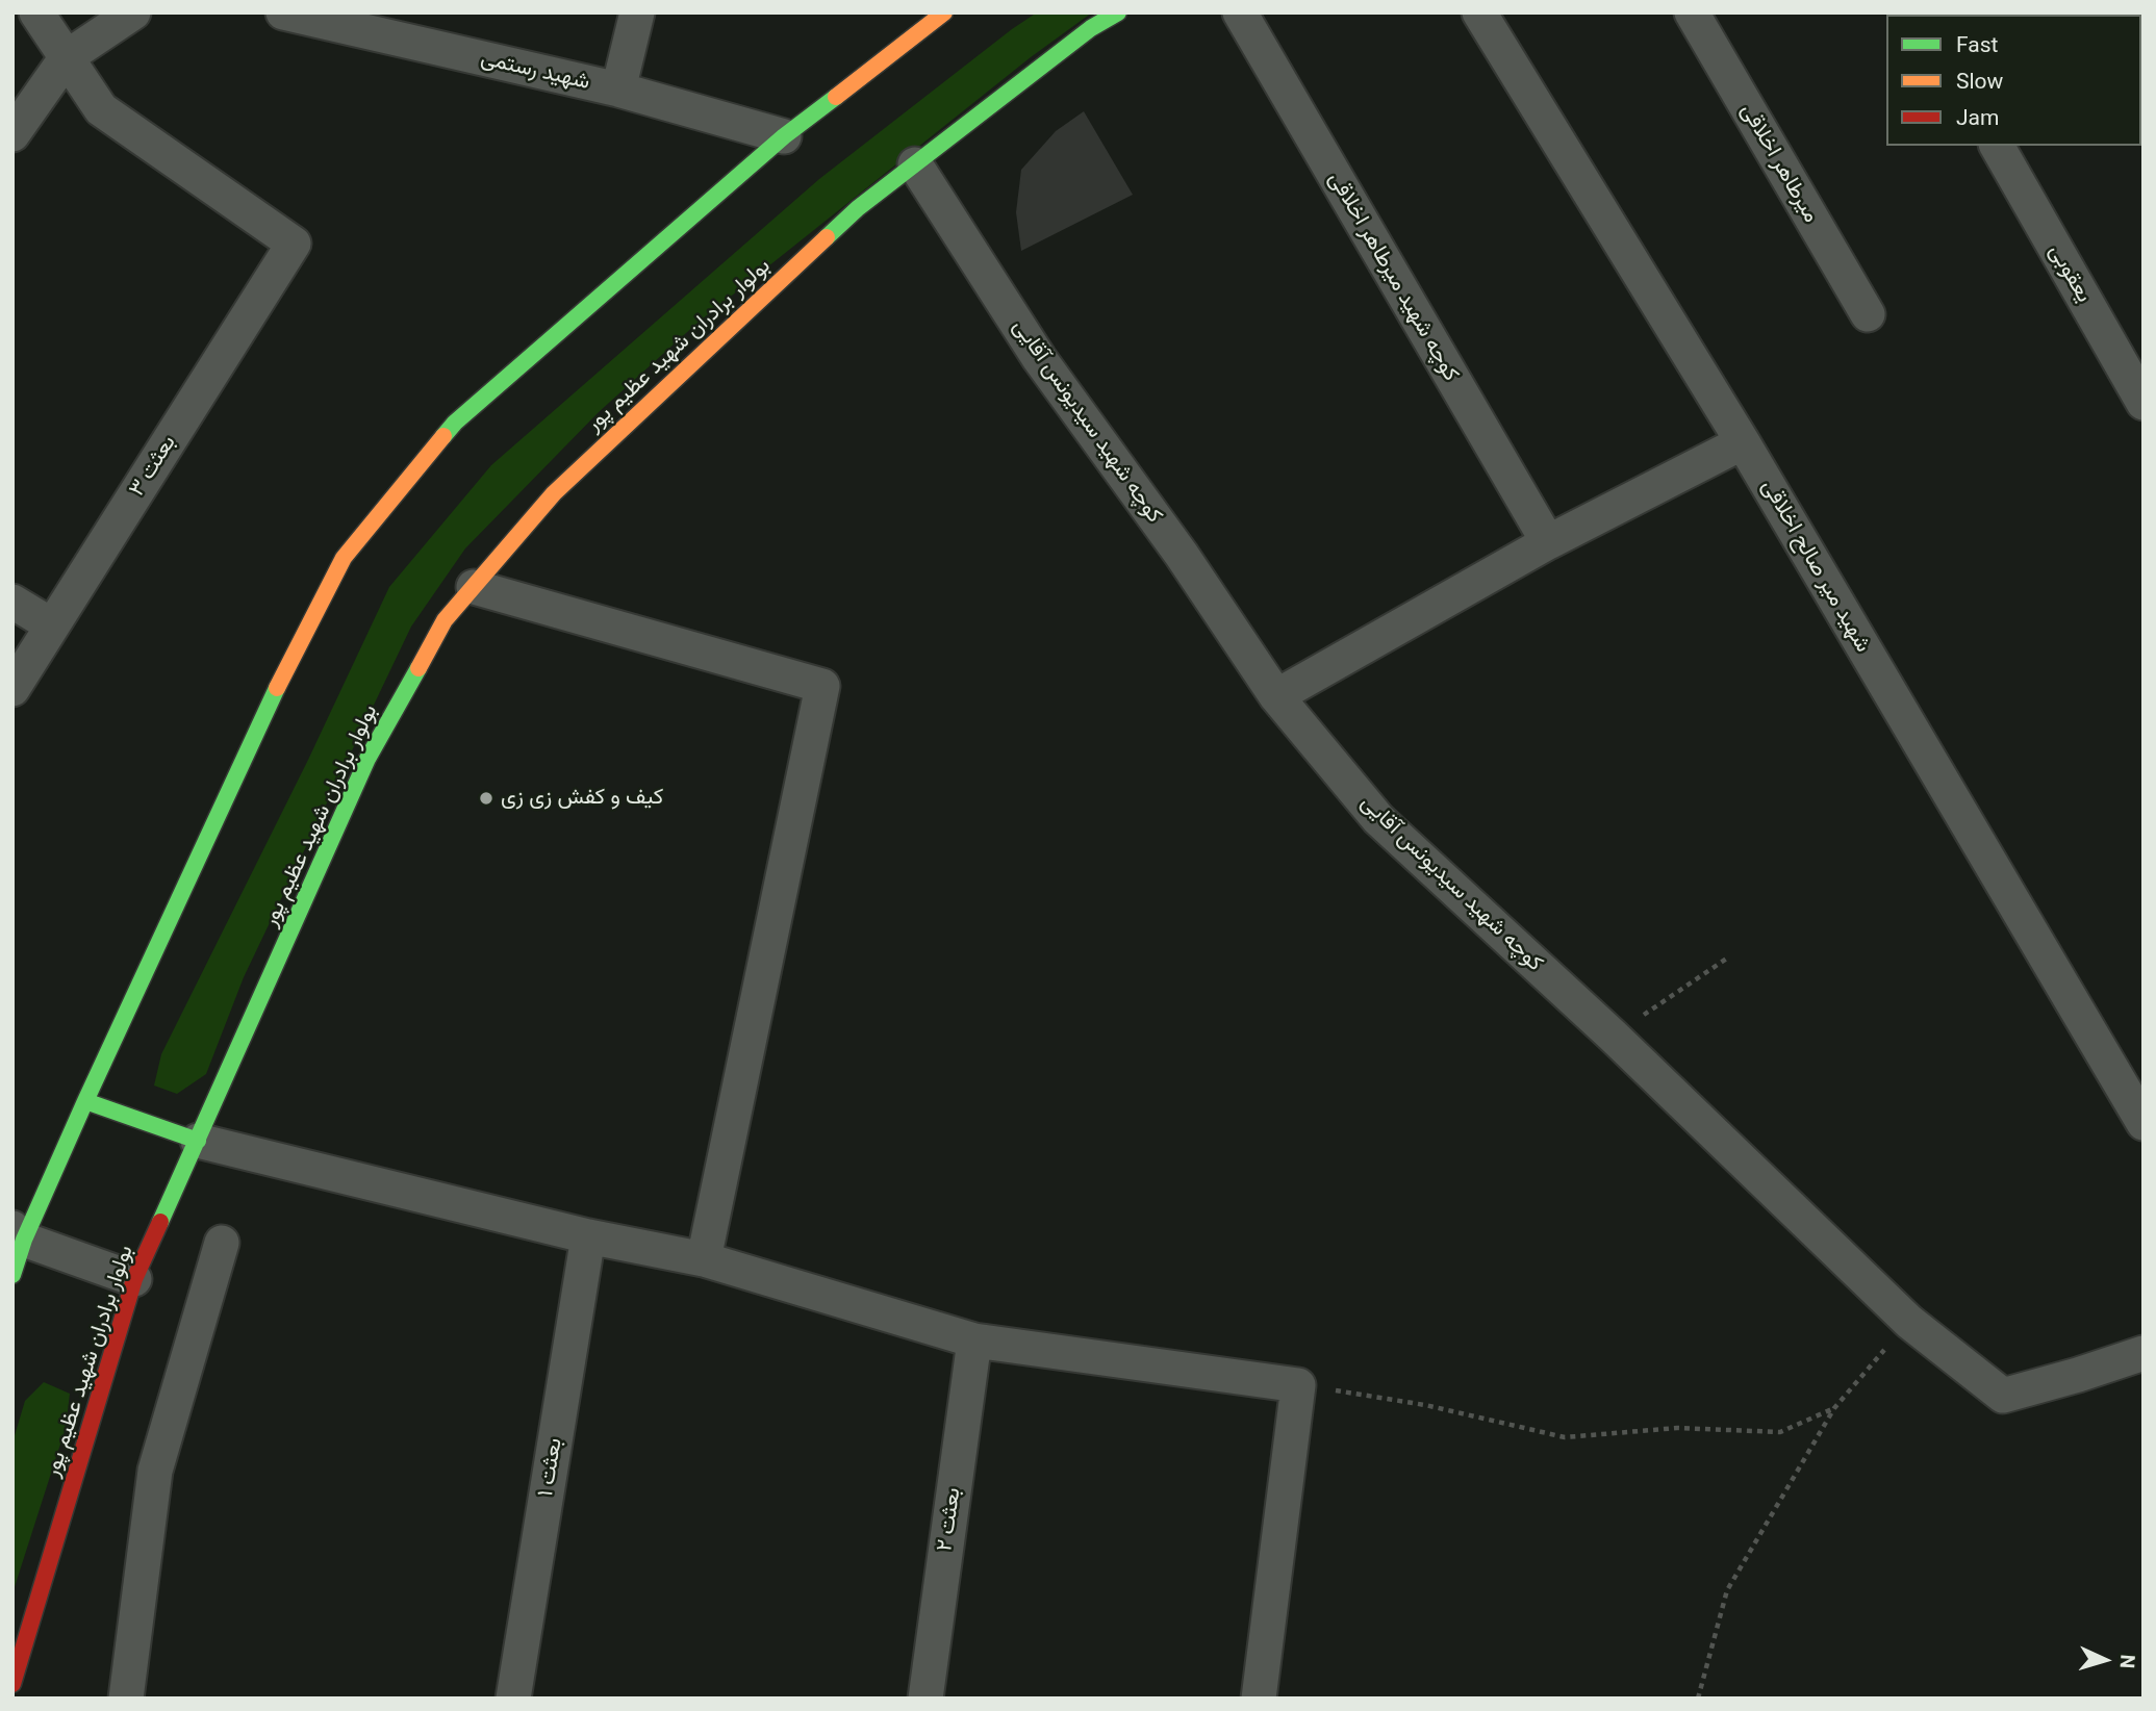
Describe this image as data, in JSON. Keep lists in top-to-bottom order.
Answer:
{
  "streets": {
    "main road": ["بولوار برادران شهید عظیم‌ پور"],
    "street": [
      "شهید رستمی",
      "میرطاهر اخلاقی",
      "یعقوبی",
      "کوچه شهید میرطاهر اخلاقی",
      "کوچه شهید سیدیونس آقایی",
      "بعثت ۳",
      "شهید میر صالح اخلاقی",
      "بعثت ۱",
      "بعثت ۲"
    ]
  },
  "crossings": [
    ["بولوار برادران شهید عظیم‌ پور", "کوچه شهید سیدیونس آقایی"]
  ],
  "places": ["کیف و کفش زی زی"],
  "legend": ["Fast", "Slow", "Jam"],
  "north": "right"
}
